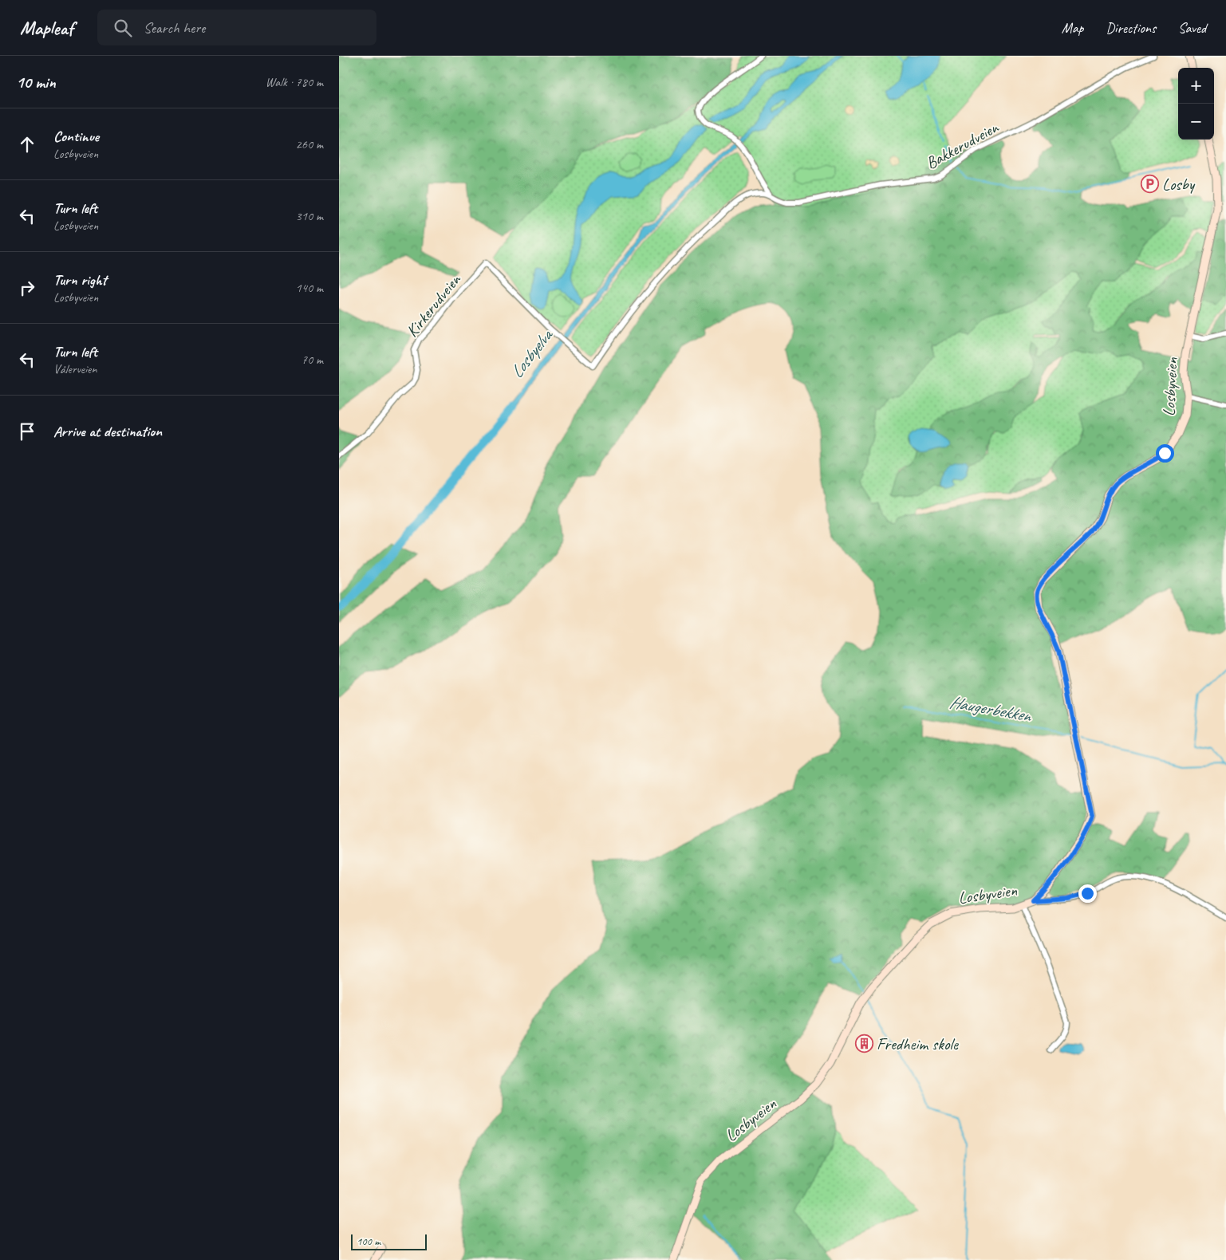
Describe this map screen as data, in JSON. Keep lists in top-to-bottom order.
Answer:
{
  "streets": {
    "main road": ["Losbyveien"],
    "street": ["Bakkerudveien", "Kirkerudveien"]
  },
  "crossings": [
    ["Bakkerudveien", "Kirkerudveien"]
  ],
  "water": ["Losbyelva", "Haugerbekken"],
  "places": {
    "parking": ["Losby"],
    "building": ["Fredheim skole"]
  },
  "scale_bar": "100 m",
  "page": {
    "header": "Mapleaf",
    "search": "Search here",
    "nav": ["Map", "Directions", "Saved"],
    "heading": ["10 min", "Walk · 780 m"],
    "map_buttons": ["+", "−"],
    "list": [
      ["Continue", "Losbyveien", "260 m"],
      ["Turn left", "Losbyveien", "310 m"],
      ["Turn right", "Losbyveien", "140 m"],
      ["Turn left", "Vålerveien", "70 m"],
      "Arrive at destination"
    ],
    "scale": "100 m"
  }
}
